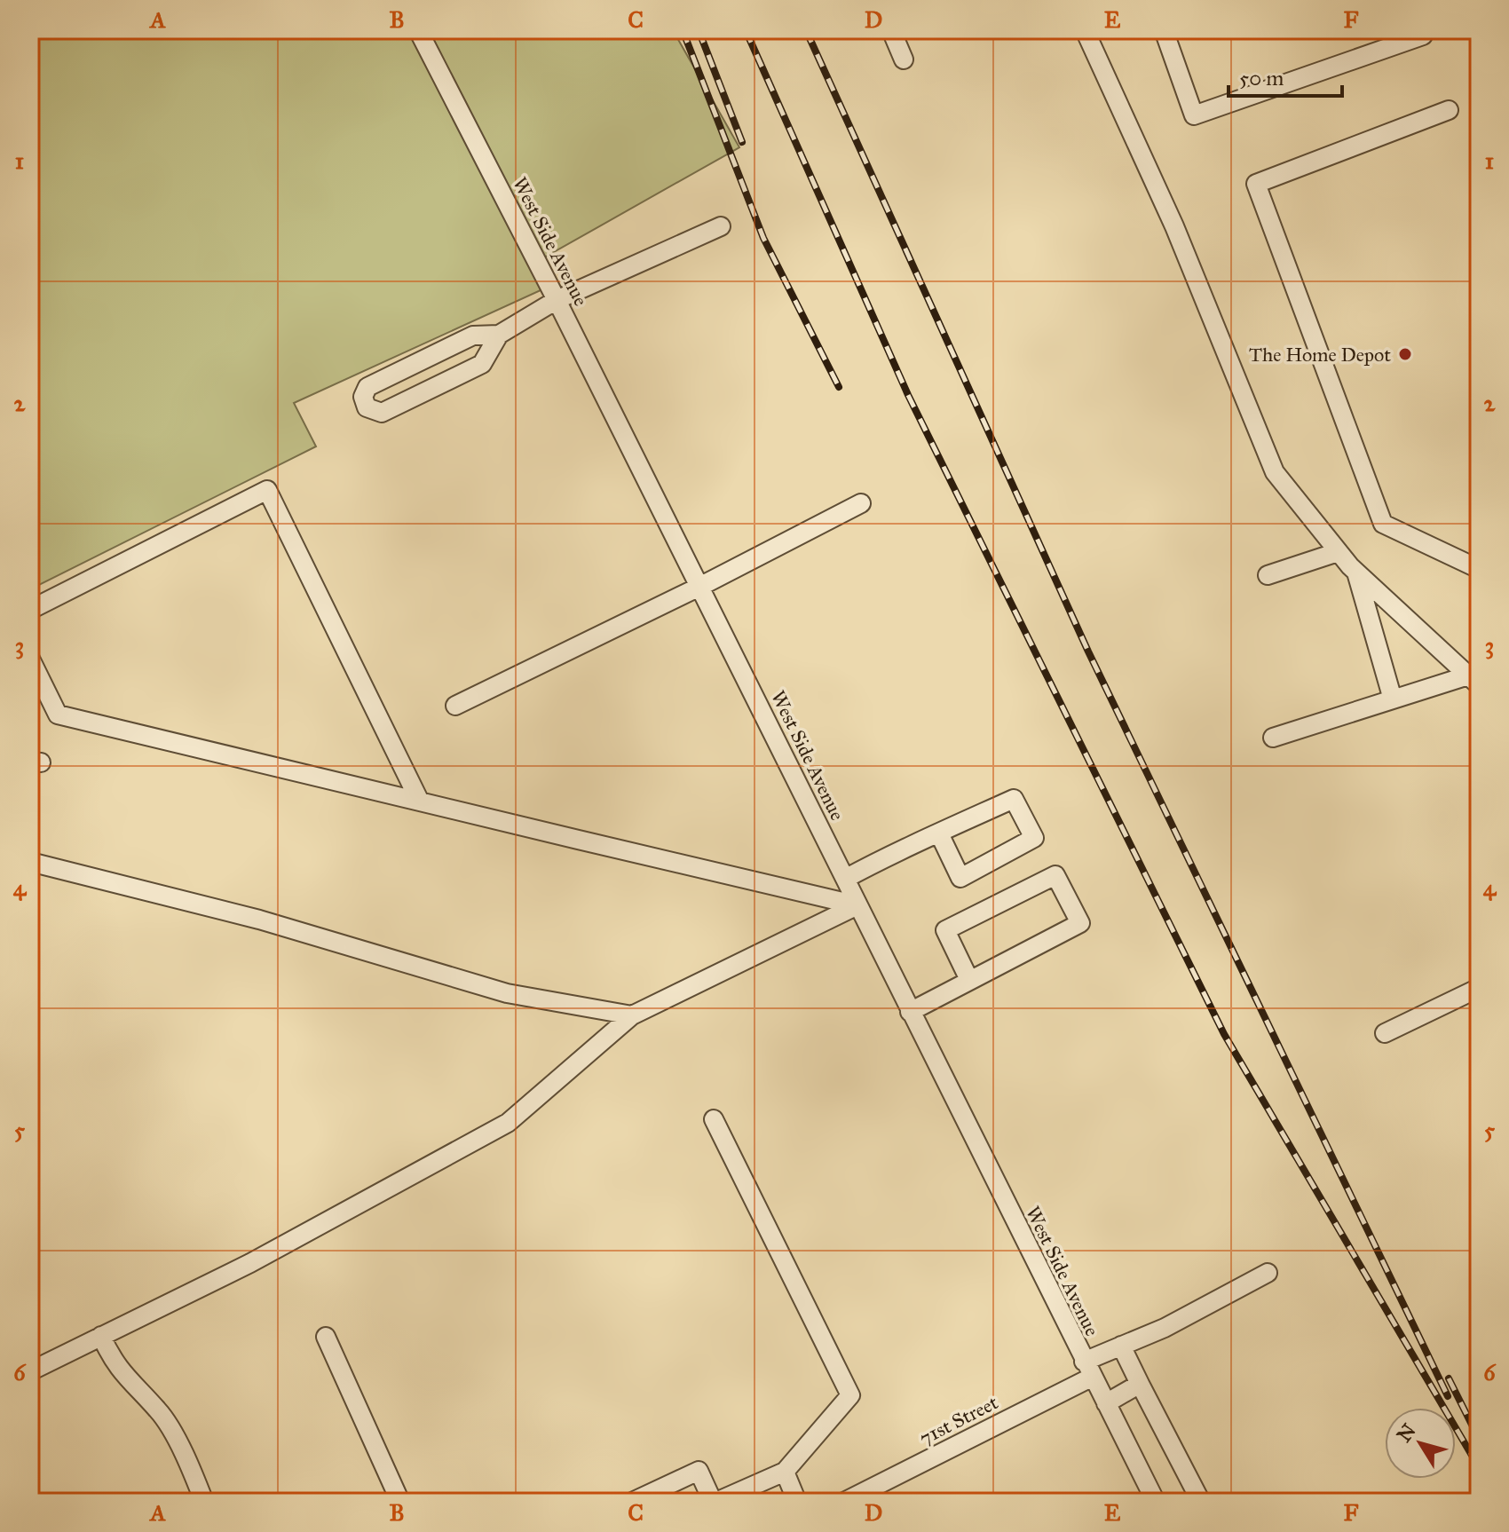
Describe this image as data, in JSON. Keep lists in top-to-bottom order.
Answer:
{
  "streets": {
    "street": ["West Side Avenue", "71st Street"]
  },
  "crossings": [
    ["West Side Avenue", "71st Street"]
  ],
  "places": ["The Home Depot"],
  "scale_bar": "50 m",
  "north": "top left",
  "grid": {
    "columns": [
      "A",
      "B",
      "C",
      "D",
      "E",
      "F"
    ],
    "rows": [
      "1",
      "2",
      "3",
      "4",
      "5",
      "6"
    ]
  }
}
